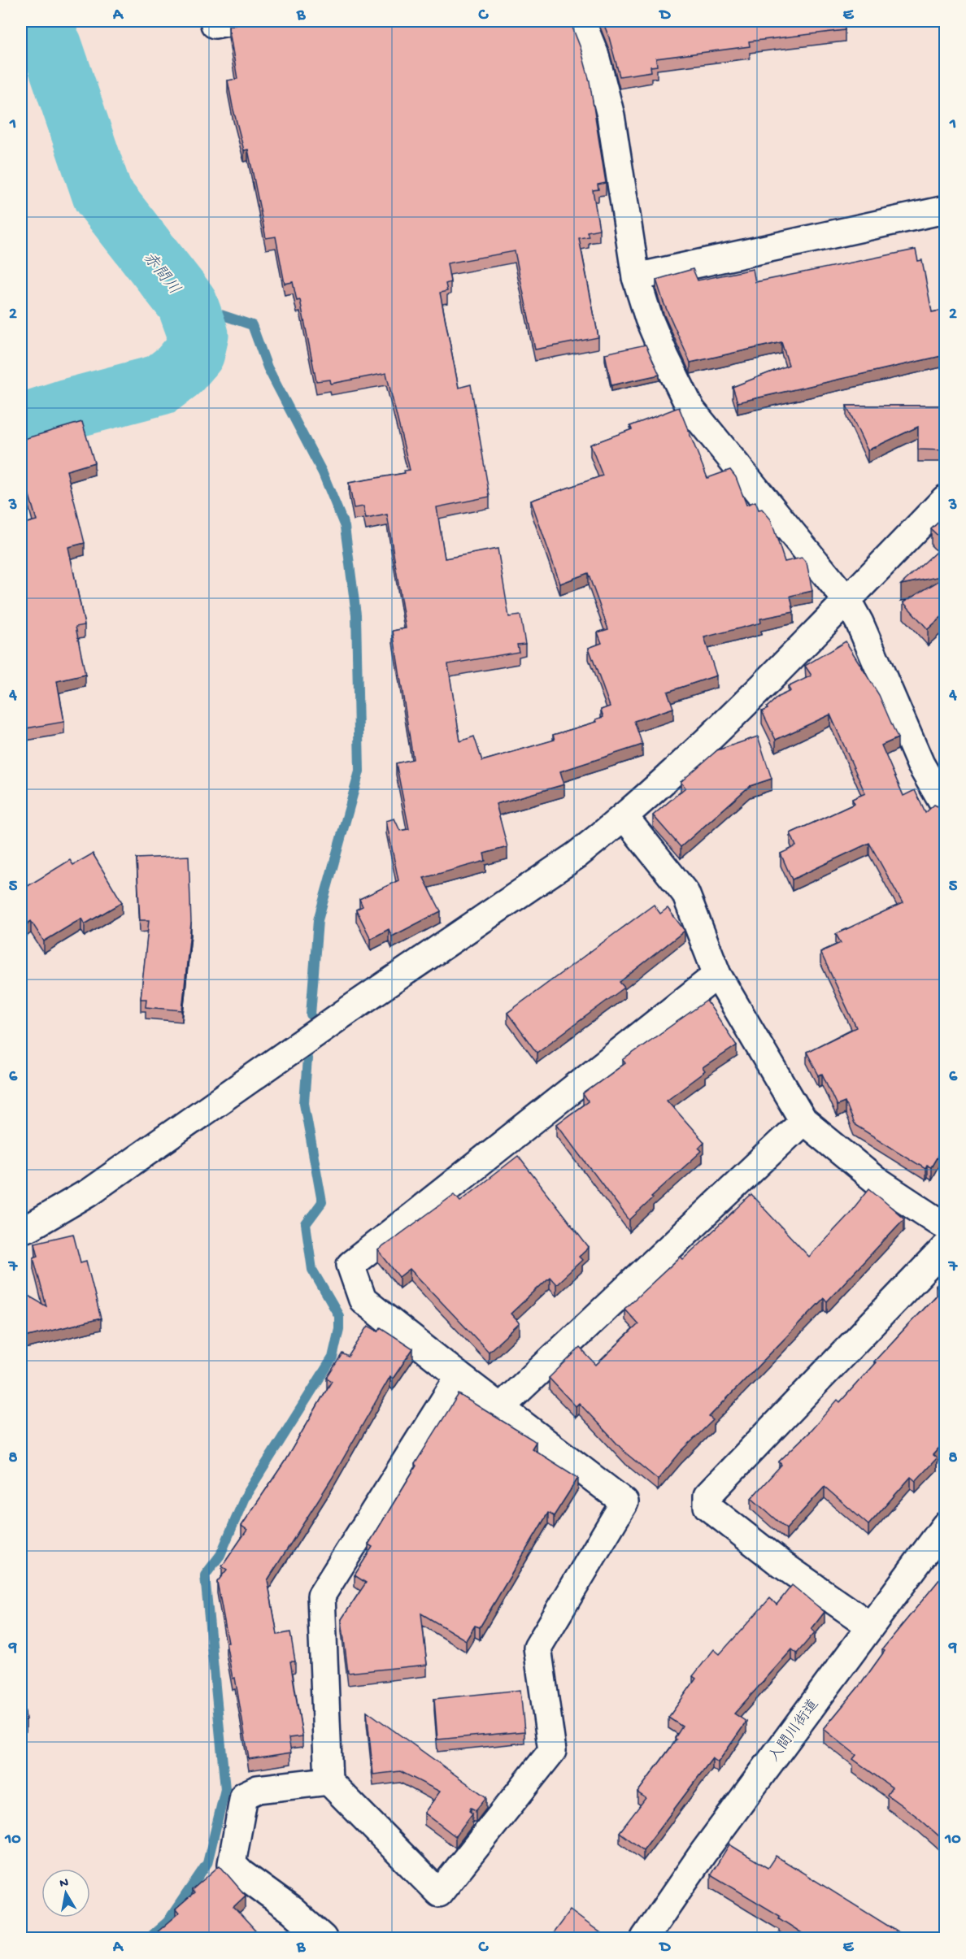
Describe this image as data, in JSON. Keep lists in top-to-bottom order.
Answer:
{
  "streets": {
    "street": ["入間川街道"]
  },
  "water": ["赤間川"],
  "north": "top",
  "grid": {
    "columns": [
      "A",
      "B",
      "C",
      "D",
      "E"
    ],
    "rows": [
      "1",
      "2",
      "3",
      "4",
      "5",
      "6",
      "7",
      "8",
      "9",
      "10"
    ]
  }
}
